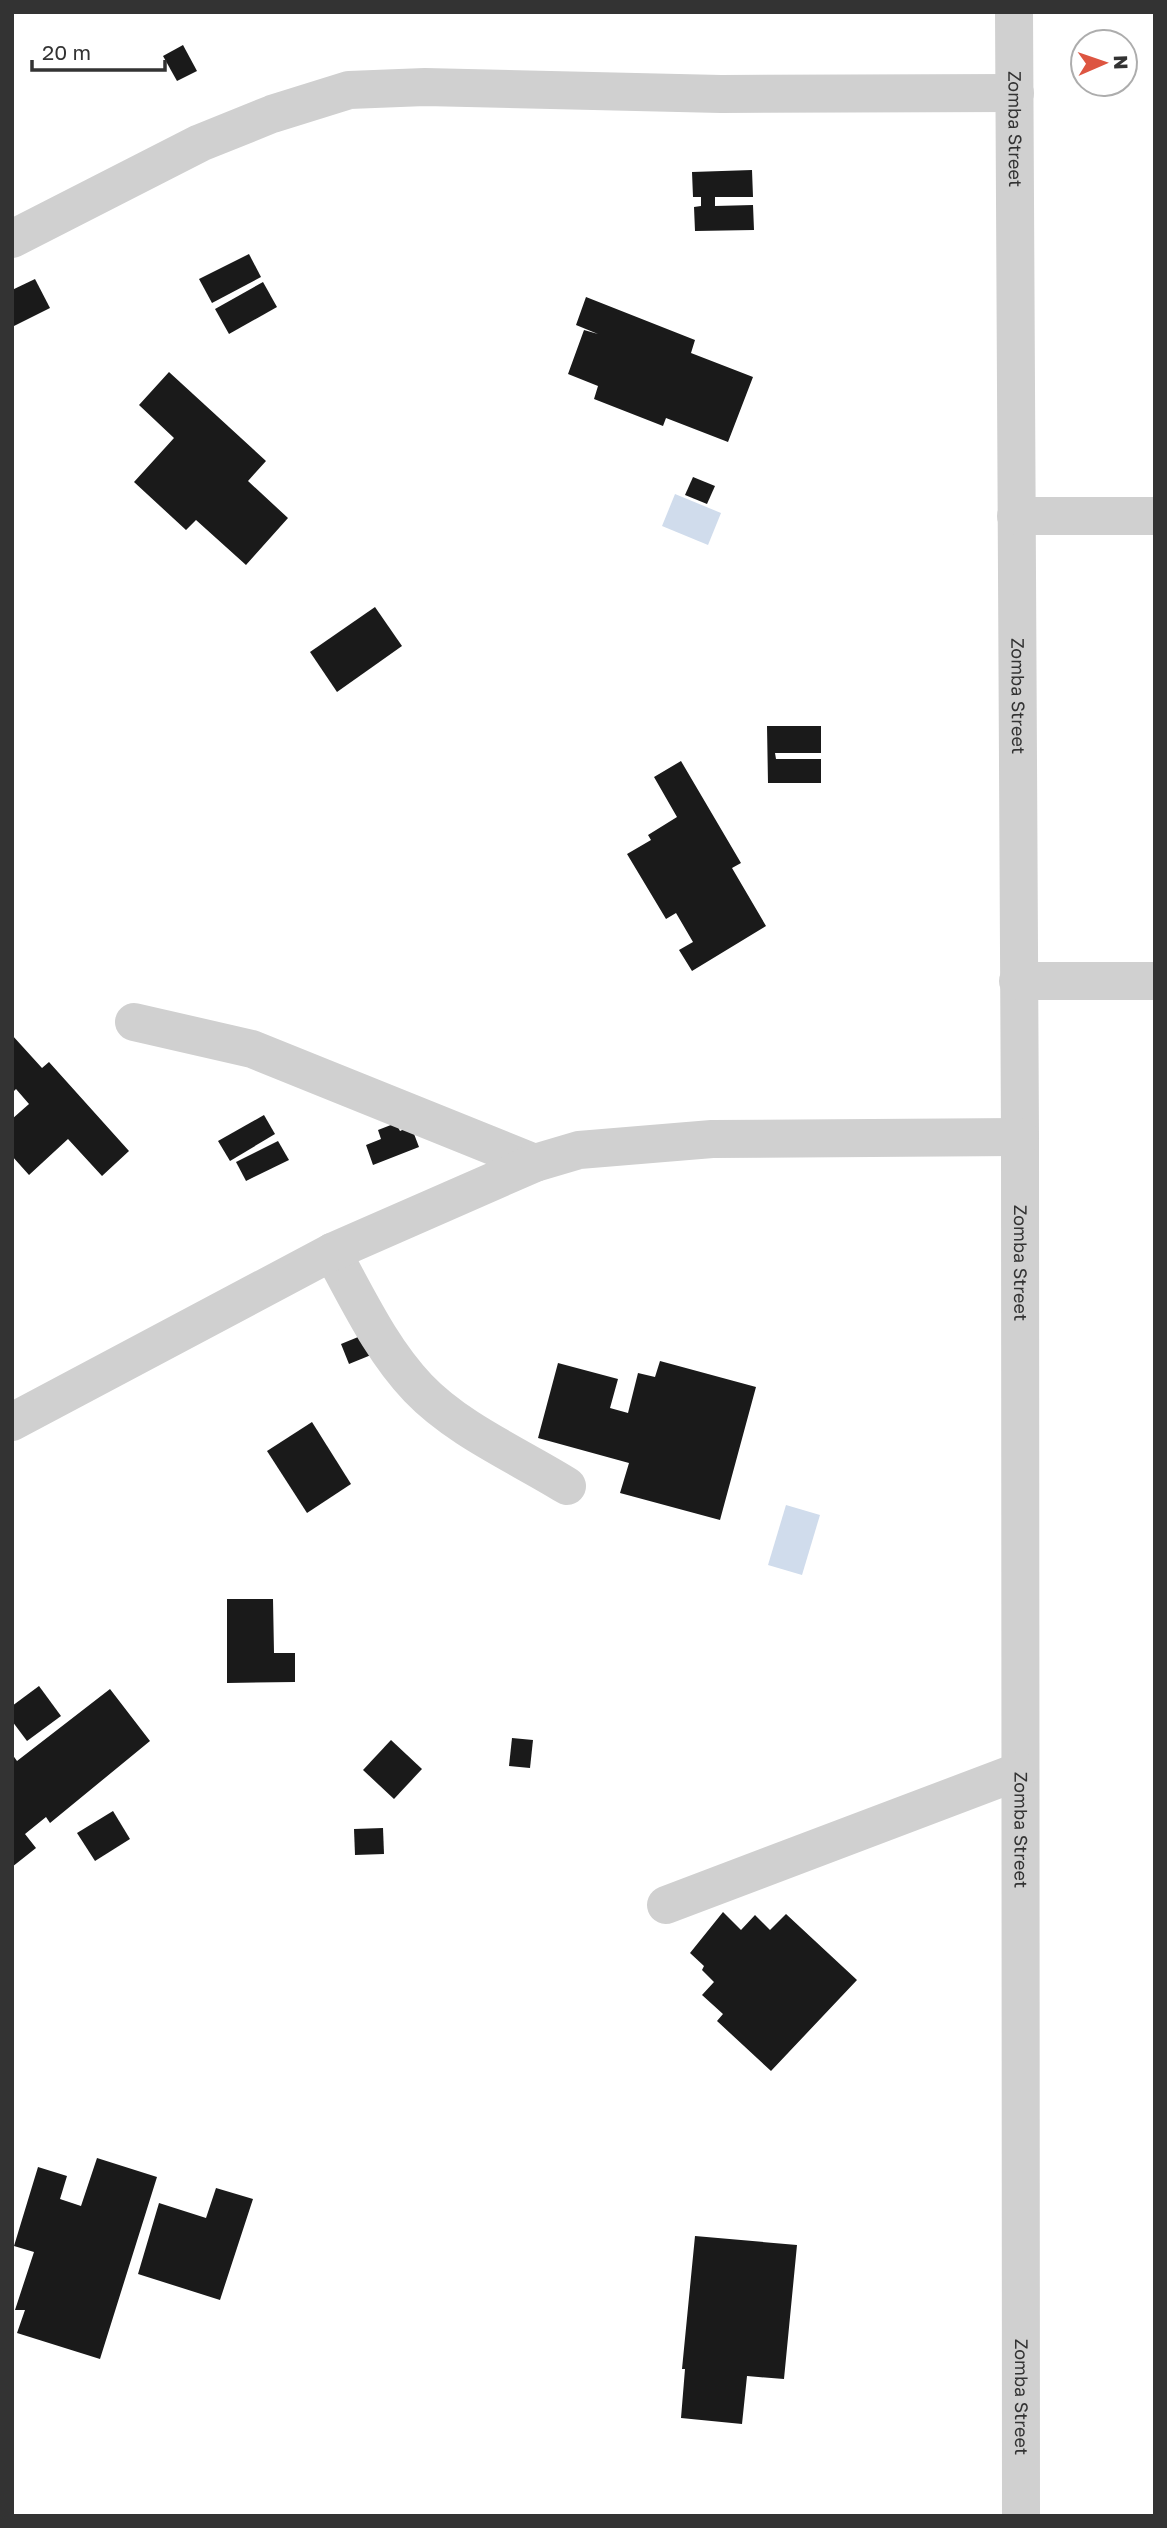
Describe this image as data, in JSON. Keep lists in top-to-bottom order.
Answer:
{
  "streets": {
    "street": ["Zomba Street"]
  },
  "scale_bar": "20 m",
  "north": "right"
}
